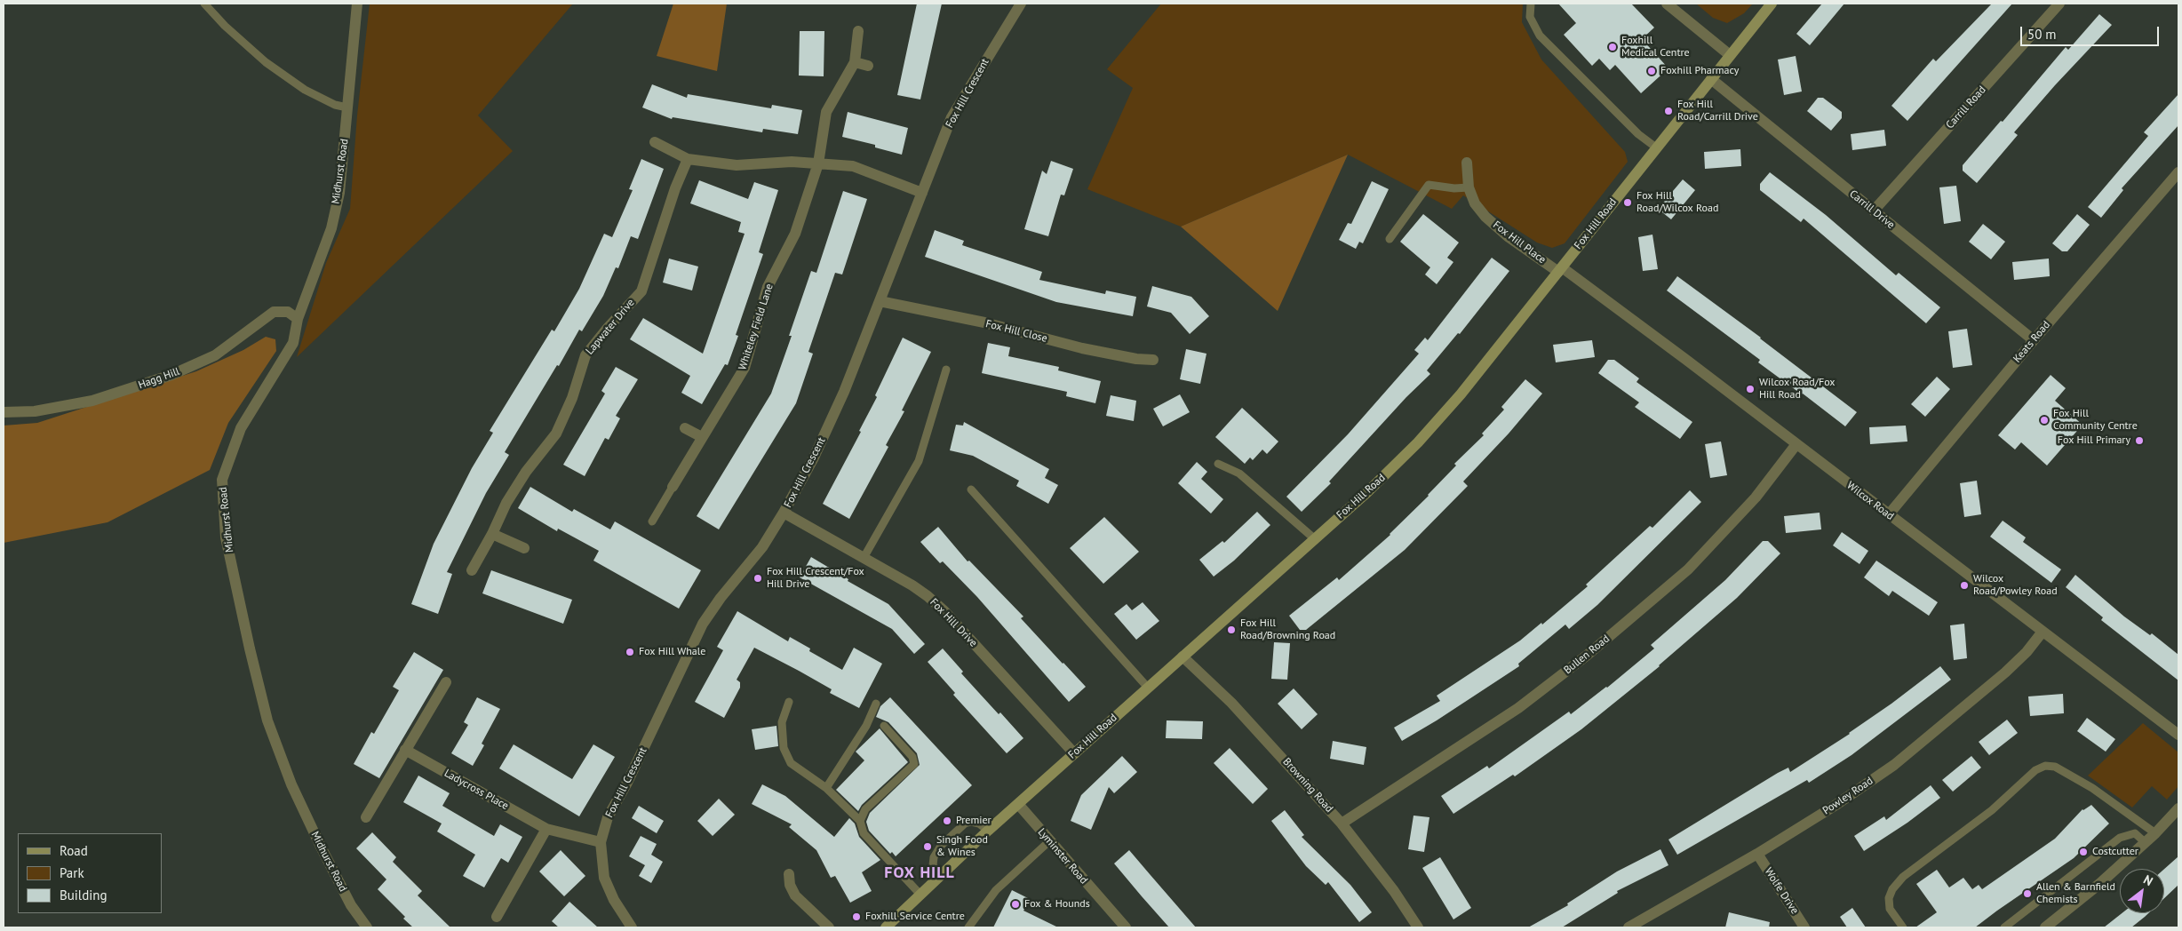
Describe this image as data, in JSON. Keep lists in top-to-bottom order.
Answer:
{
  "streets": {
    "street": [
      "Fox Hill Crescent",
      "Carrill Road",
      "Midhurst Road",
      "Carrill Drive",
      "Fox Hill Road",
      "Fox Hill Place",
      "Lapwater Drive",
      "Whiteley Field Lane",
      "Fox Hill Close",
      "Keats Road",
      "Hagg Hill",
      "Wilcox Road",
      "Fox Hill Drive",
      "Bullen Road",
      "Browning Road",
      "Ladycross Place",
      "Powley Road",
      "Lyminster Road",
      "Wolfe Drive"
    ]
  },
  "crossings": [
    ["Fox Hill Crescent", "Fox Hill Close"],
    ["Fox Hill Crescent", "Fox Hill Drive"],
    ["Fox Hill Crescent", "Ladycross Place"],
    ["Carrill Road", "Carrill Drive"],
    ["Midhurst Road", "Hagg Hill"],
    ["Carrill Drive", "Fox Hill Road"],
    ["Carrill Drive", "Keats Road"],
    ["Fox Hill Road", "Fox Hill Place"],
    ["Fox Hill Road", "Wilcox Road"],
    ["Fox Hill Road", "Fox Hill Drive"],
    ["Fox Hill Road", "Browning Road"],
    ["Fox Hill Road", "Lyminster Road"],
    ["Fox Hill Place", "Wilcox Road"],
    ["Keats Road", "Wilcox Road"],
    ["Wilcox Road", "Bullen Road"],
    ["Wilcox Road", "Powley Road"],
    ["Bullen Road", "Browning Road"],
    ["Powley Road", "Wolfe Drive"]
  ],
  "districts": ["FOX HILL"],
  "places": [
    "Foxhill Medical Centre",
    "Foxhill Pharmacy",
    "Fox Hill Road/Carrill Drive",
    "Fox Hill Road/Wilcox Road",
    "Wilcox Road/Fox Hill Road",
    "Fox Hill Community Centre",
    "Fox Hill Primary",
    "Fox Hill Crescent/Fox Hill Drive",
    "Wilcox Road/Powley Road",
    "Fox Hill Road/Browning Road",
    "Fox Hill Whale",
    "Premier",
    "Singh Food & Wines",
    "Costcutter",
    "Allen & Barnfield Chemists",
    "Fox & Hounds",
    "Foxhill Service Centre"
  ],
  "legend": ["Road", "Park", "Building"],
  "scale_bar": "50 m",
  "north": "top right"
}
